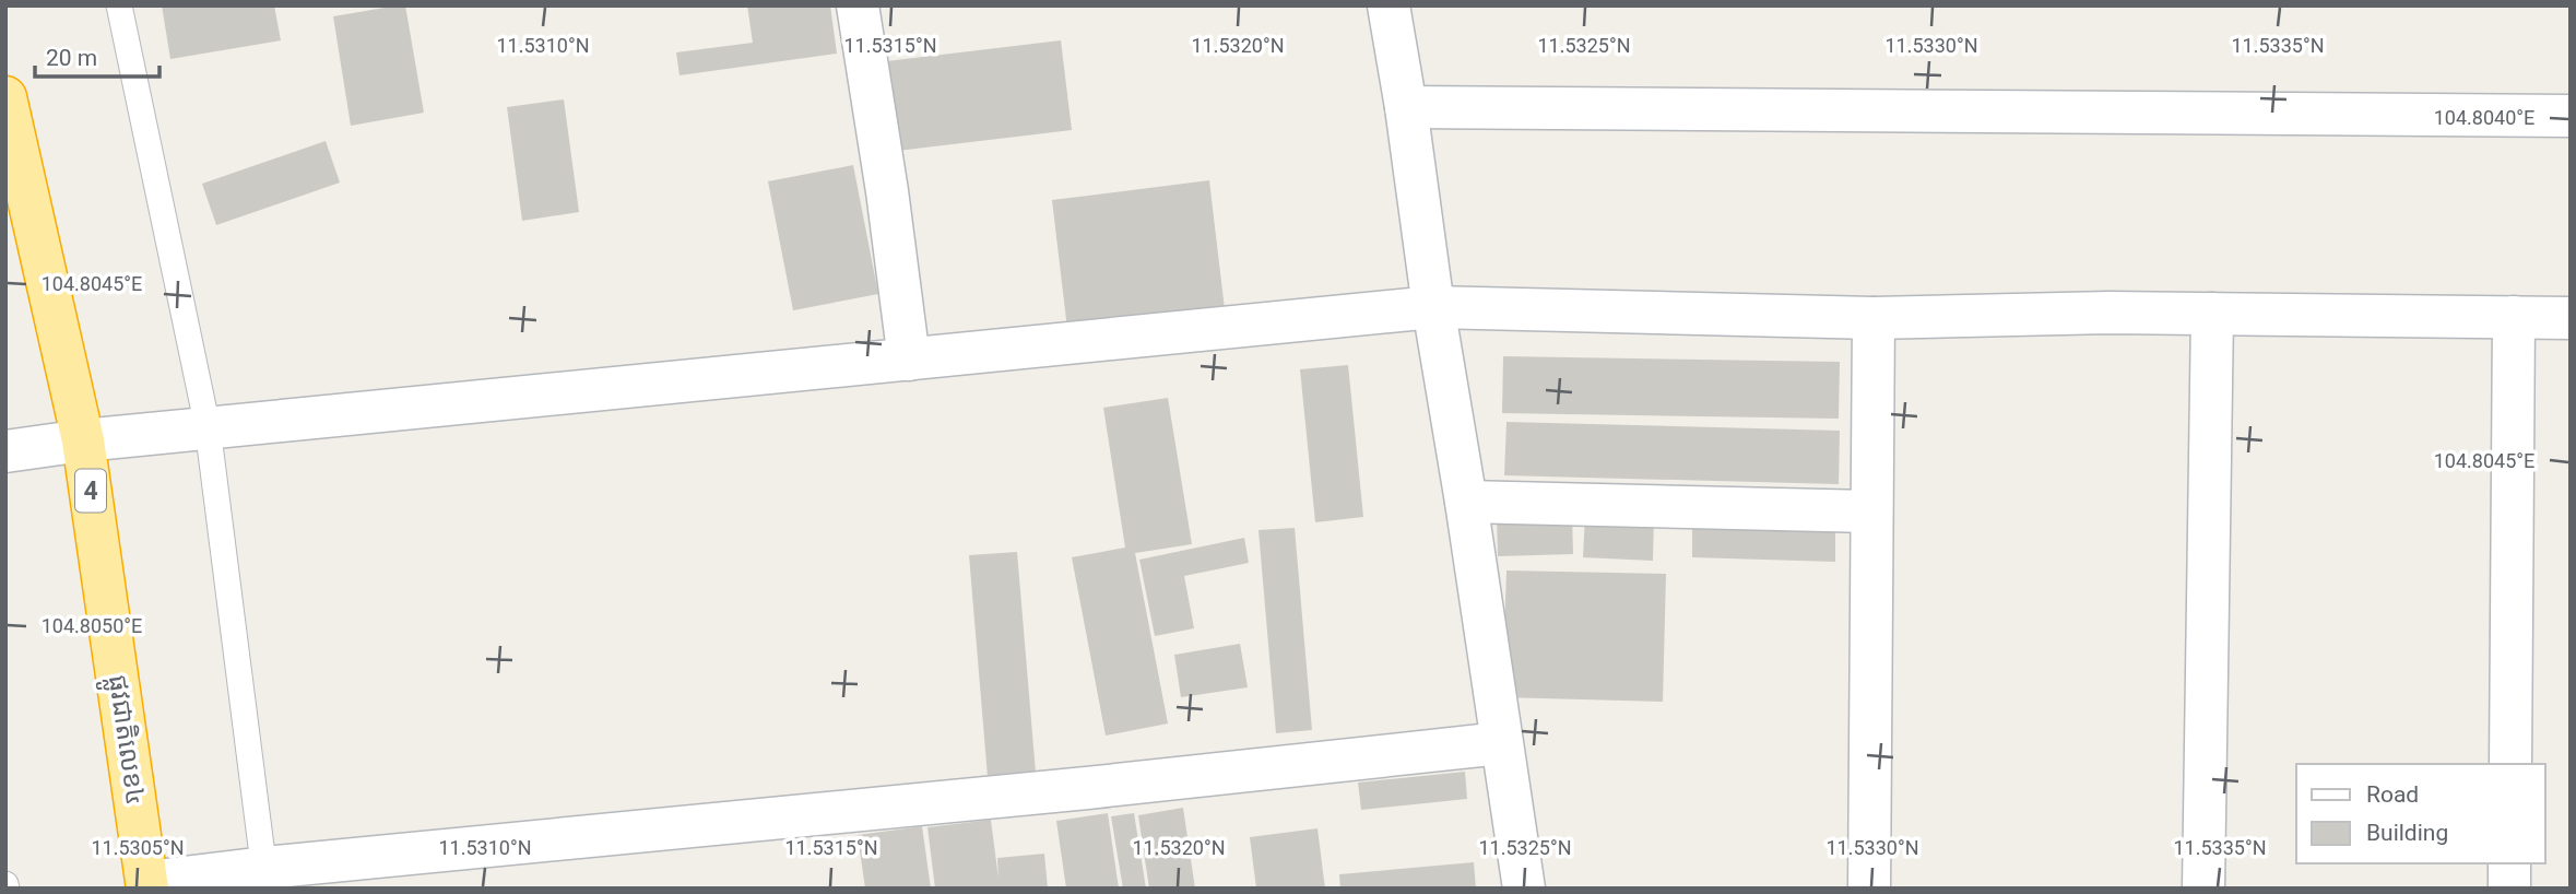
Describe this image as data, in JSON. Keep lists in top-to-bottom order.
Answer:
{
  "streets": {
    "highway": ["4", "ផ្លូវជាតិលេខ៤"]
  },
  "legend": ["Road", "Building"],
  "scale_bar": "20 m",
  "coordinates": [
    "11.5310°N",
    "11.5315°N",
    "11.5320°N",
    "11.5325°N",
    "11.5330°N",
    "11.5335°N",
    "104.8040°E",
    "104.8045°E",
    "104.8050°E",
    "11.5305°N"
  ]
}
